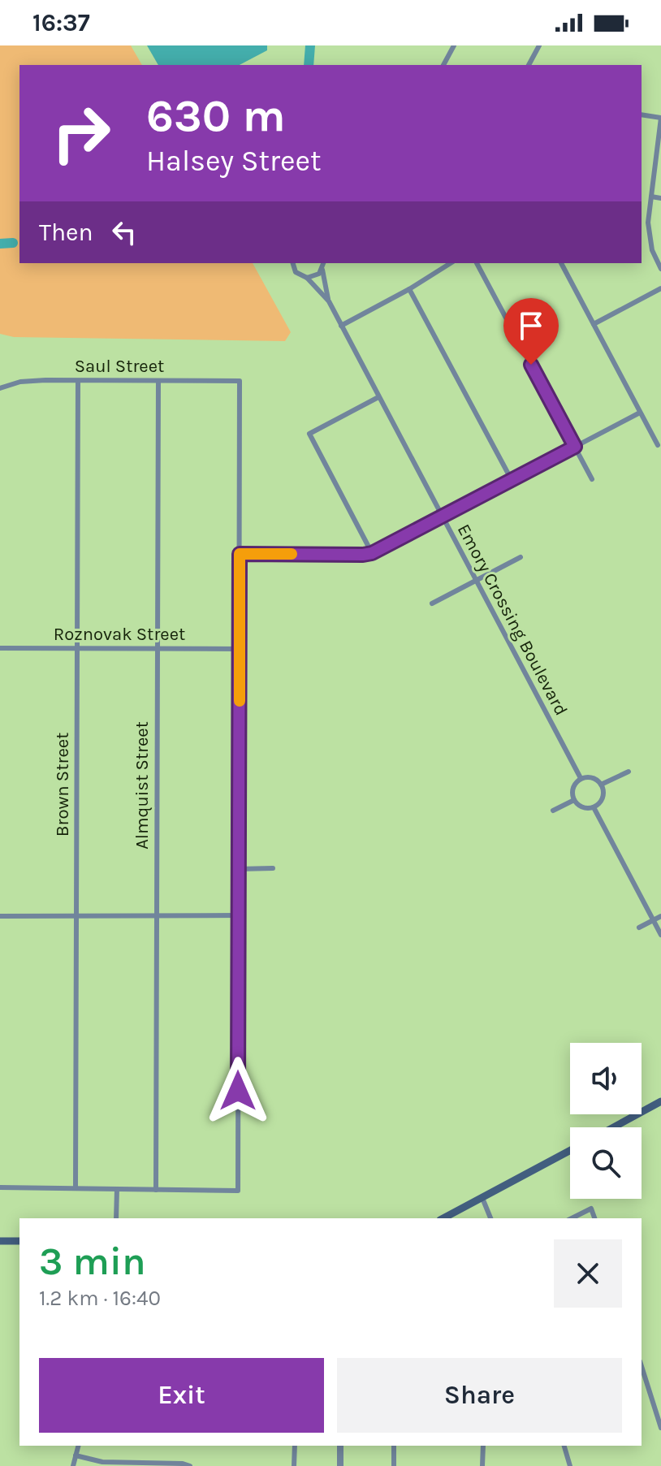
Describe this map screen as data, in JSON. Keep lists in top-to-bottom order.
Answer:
{
  "streets": {
    "street": [
      "Saul Street",
      "Emory Crossing Boulevard",
      "Roznovak Street",
      "Brown Street",
      "Almquist Street"
    ]
  },
  "crossings": [
    ["Saul Street", "Brown Street"],
    ["Saul Street", "Almquist Street"],
    ["Roznovak Street", "Brown Street"],
    ["Roznovak Street", "Almquist Street"]
  ],
  "page": {
    "status": "16:37",
    "turn": ["630 m", "Halsey Street"],
    "then": "Then",
    "heading": ["3 min", "1.2 km · 16:40"],
    "buttons": ["Exit", "Share"]
  }
}
